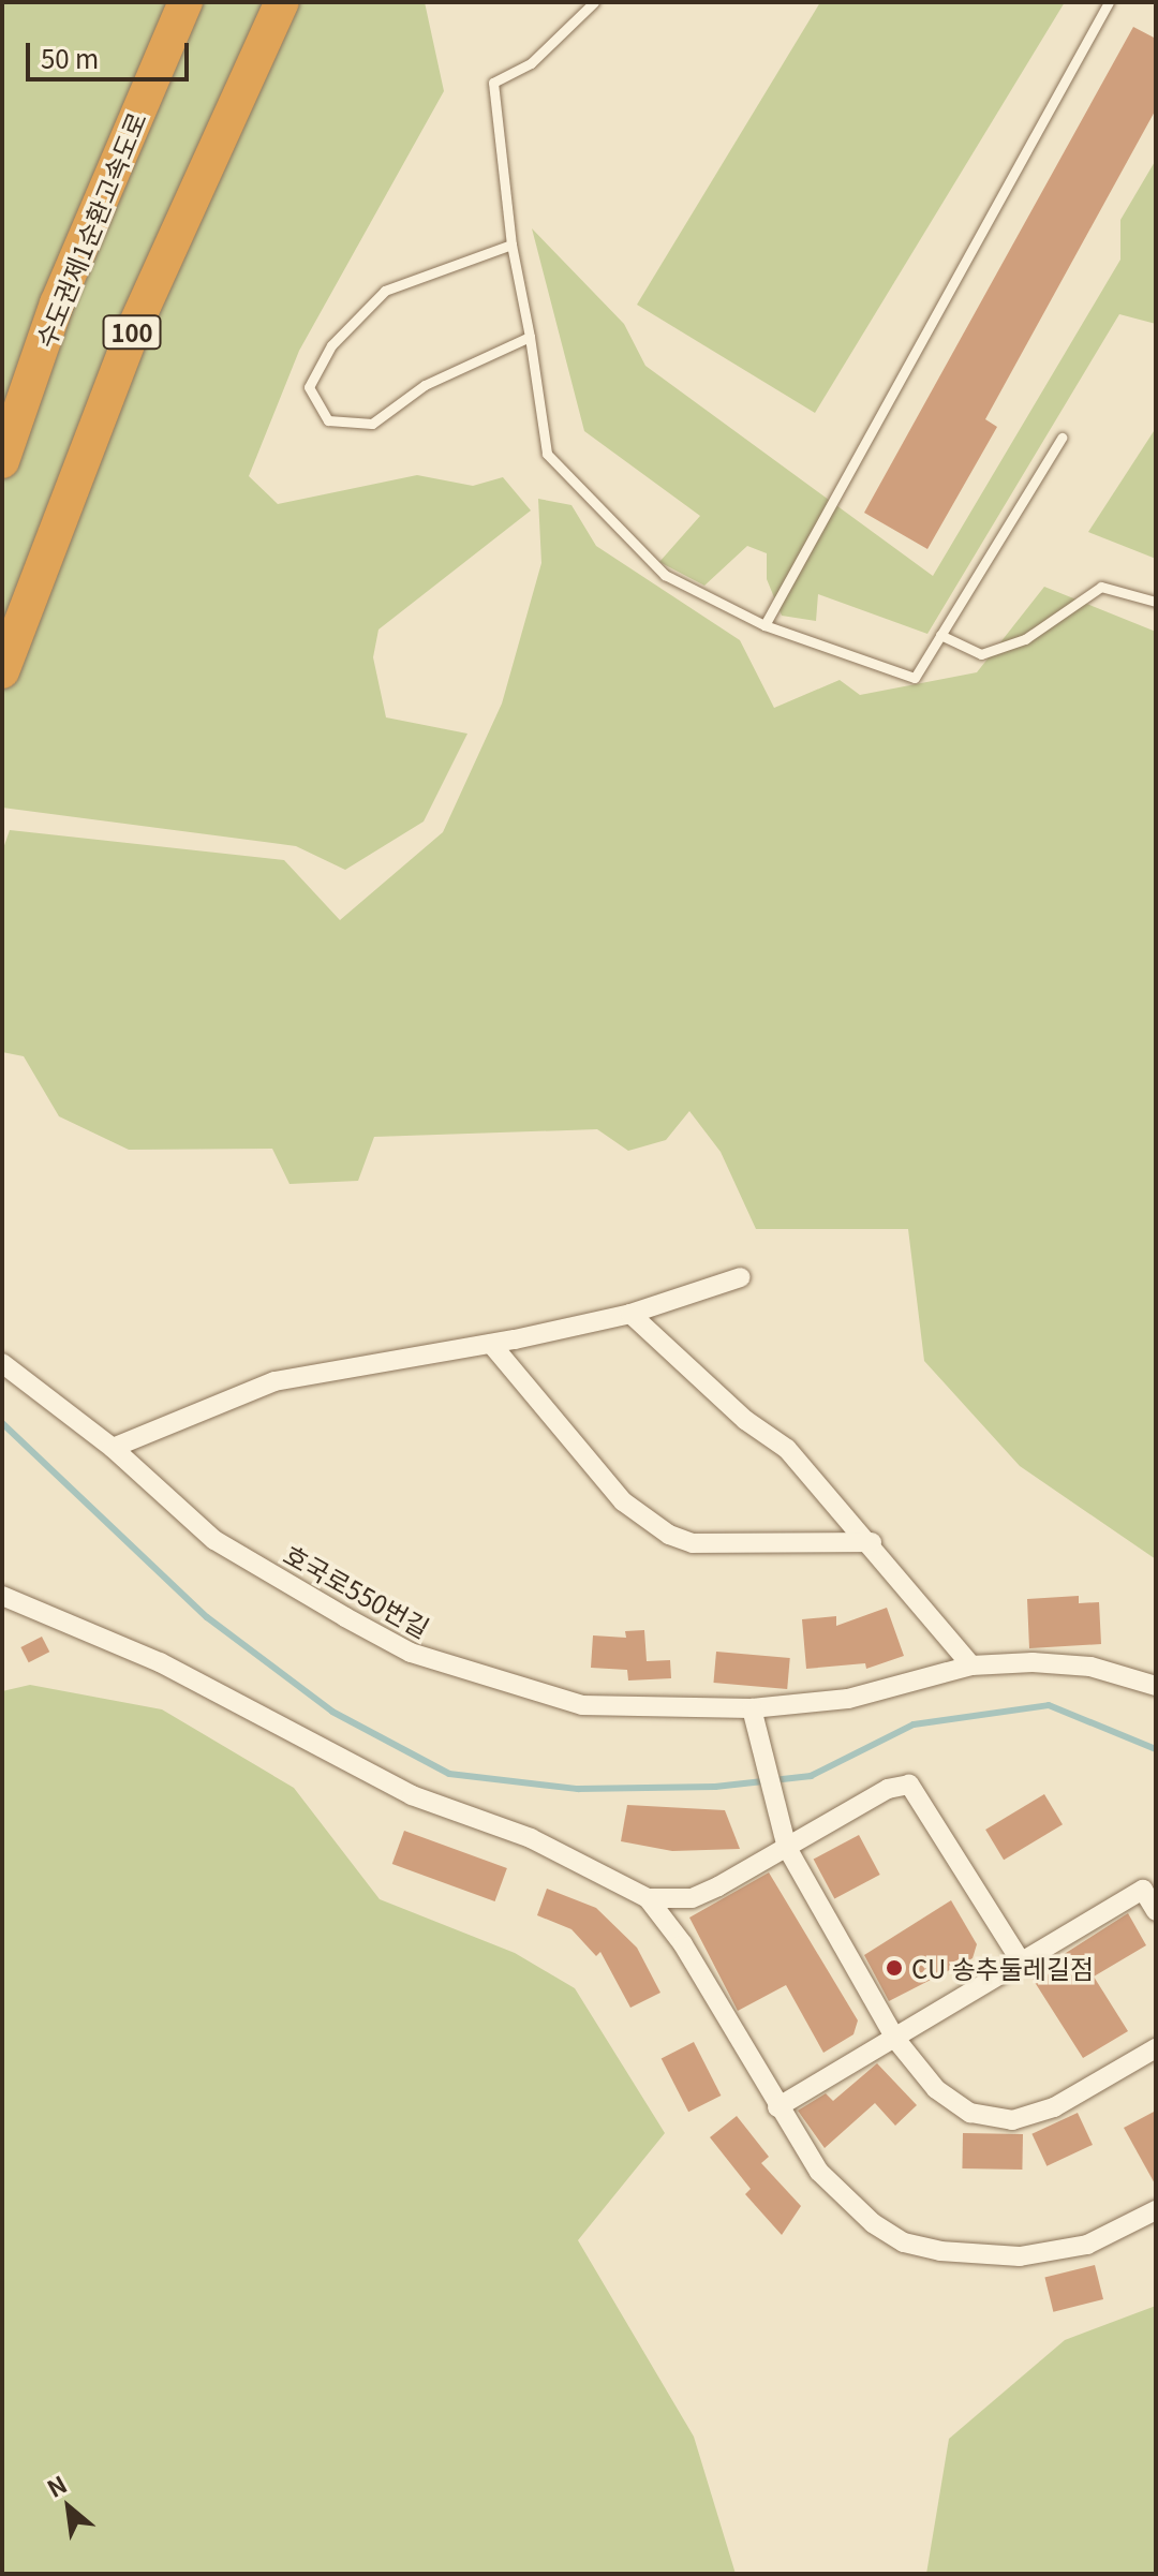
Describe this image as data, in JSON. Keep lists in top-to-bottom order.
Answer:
{
  "streets": {
    "highway": ["수도권제1순환고속도로", "100"],
    "street": ["호국로550번길"]
  },
  "places": ["CU 송추둘레길점"],
  "scale_bar": "50 m",
  "north": "top left"
}
